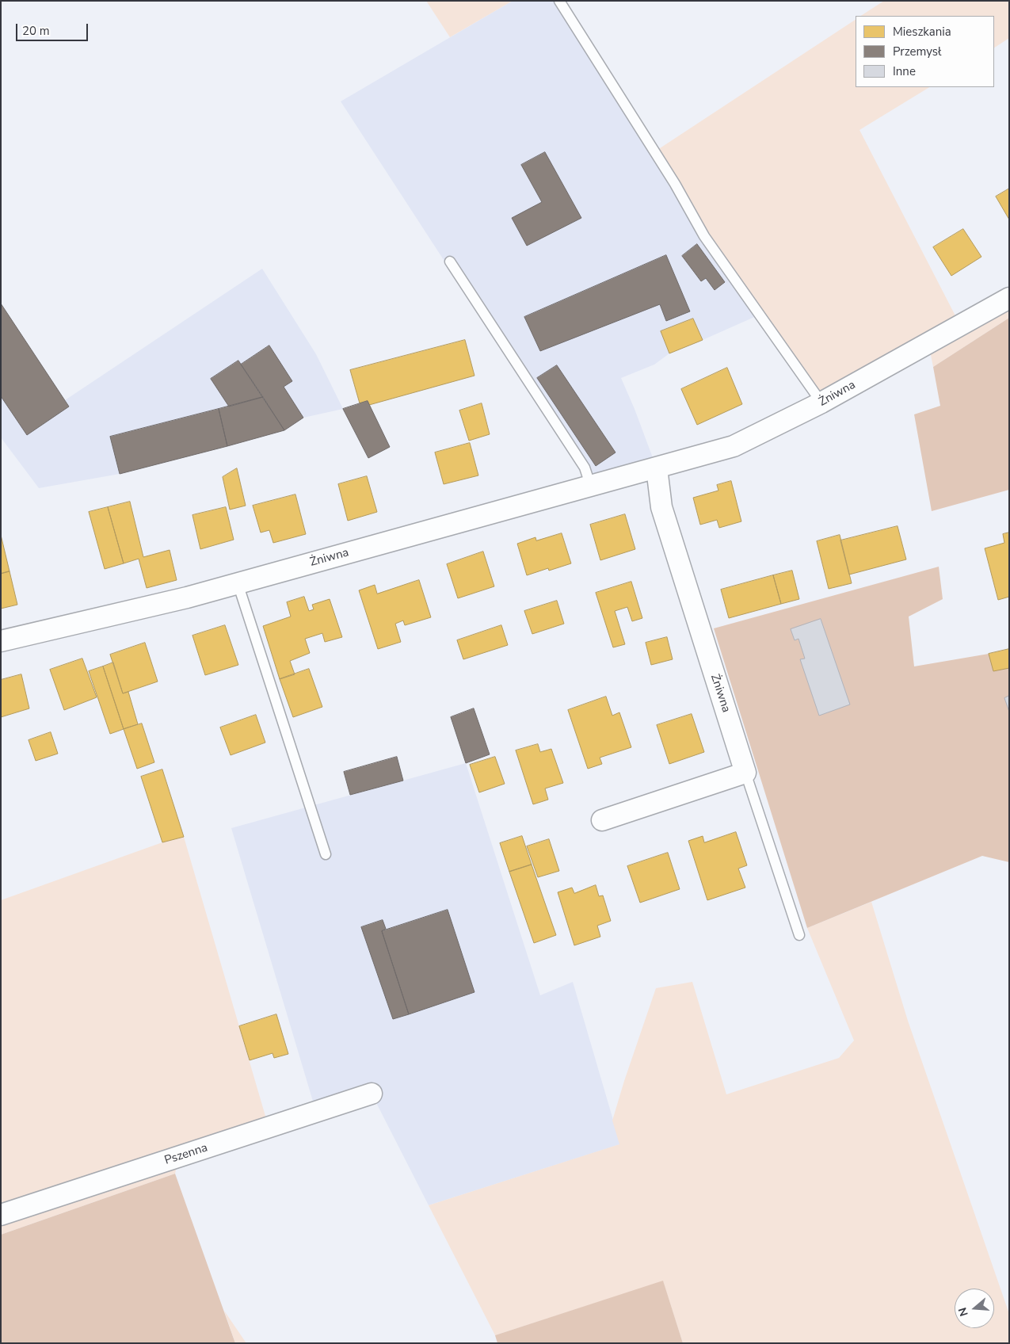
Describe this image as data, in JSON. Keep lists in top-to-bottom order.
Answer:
{
  "streets": {
    "street": ["Żniwna", "Pszenna"]
  },
  "legend": ["Mieszkania", "Przemysł", "Inne"],
  "scale_bar": "20 m",
  "north": "left"
}
